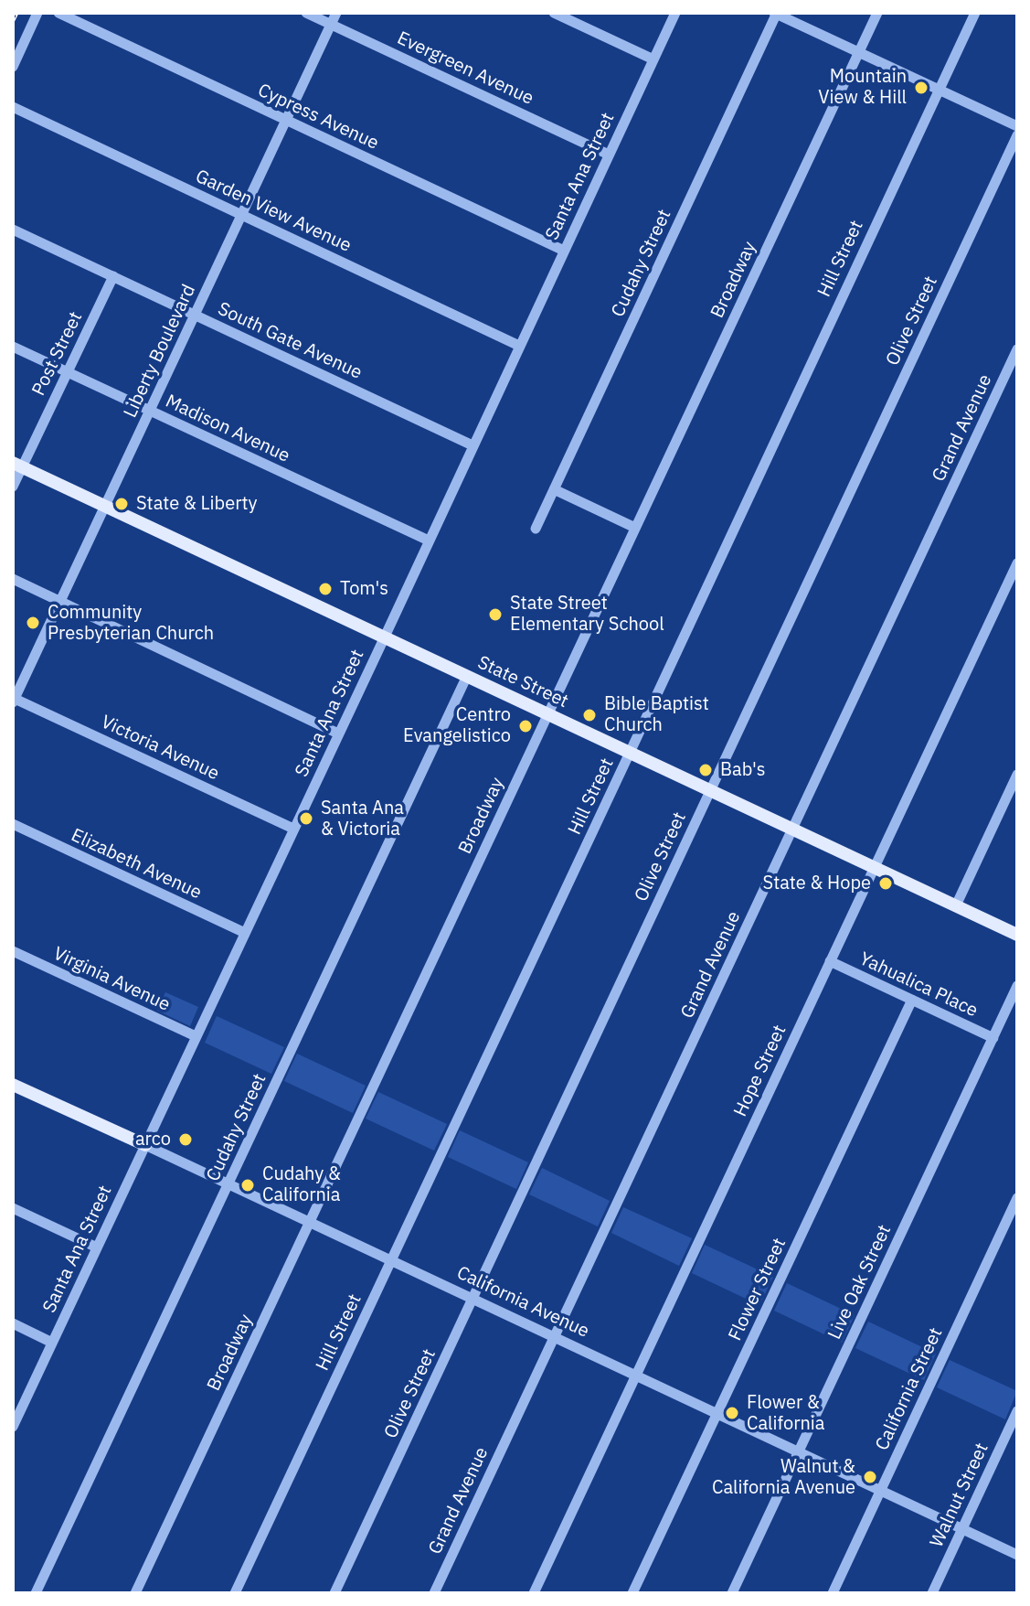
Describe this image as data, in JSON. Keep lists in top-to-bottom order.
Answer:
{
  "streets": {
    "main road": ["State Street", "California Avenue"],
    "street": [
      "Evergreen Avenue",
      "Cypress Avenue",
      "Santa Ana Street",
      "Garden View Avenue",
      "Hill Street",
      "Cudahy Street",
      "Broadway",
      "Olive Street",
      "South Gate Avenue",
      "Liberty Boulevard",
      "Post Street",
      "Grand Avenue",
      "Madison Avenue",
      "Victoria Avenue",
      "Elizabeth Avenue",
      "Virginia Avenue",
      "Yahualica Place",
      "Hope Street",
      "Live Oak Street",
      "Flower Street",
      "California Street",
      "Walnut Street"
    ]
  },
  "crossings": [
    ["Evergreen Avenue", "Santa Ana Street"],
    ["Evergreen Avenue", "Liberty Boulevard"],
    ["Cypress Avenue", "Santa Ana Street"],
    ["Cypress Avenue", "Liberty Boulevard"],
    ["Santa Ana Street", "Garden View Avenue"],
    ["Santa Ana Street", "South Gate Avenue"],
    ["Santa Ana Street", "Madison Avenue"],
    ["Santa Ana Street", "State Street"],
    ["Santa Ana Street", "Victoria Avenue"],
    ["Santa Ana Street", "Elizabeth Avenue"],
    ["Santa Ana Street", "Virginia Avenue"],
    ["Santa Ana Street", "California Avenue"],
    ["Garden View Avenue", "Liberty Boulevard"],
    ["Hill Street", "State Street"],
    ["Hill Street", "California Avenue"],
    ["Cudahy Street", "State Street"],
    ["Cudahy Street", "California Avenue"],
    ["Broadway", "State Street"],
    ["Broadway", "California Avenue"],
    ["Olive Street", "State Street"],
    ["Olive Street", "California Avenue"],
    ["South Gate Avenue", "Liberty Boulevard"],
    ["South Gate Avenue", "Post Street"],
    ["Liberty Boulevard", "Madison Avenue"],
    ["Liberty Boulevard", "State Street"],
    ["Liberty Boulevard", "Victoria Avenue"],
    ["Post Street", "Madison Avenue"],
    ["Post Street", "State Street"],
    ["Grand Avenue", "State Street"],
    ["Grand Avenue", "California Avenue"],
    ["State Street", "Hope Street"],
    ["Yahualica Place", "Hope Street"],
    ["Yahualica Place", "Live Oak Street"],
    ["Yahualica Place", "Flower Street"],
    ["Hope Street", "California Avenue"],
    ["Live Oak Street", "California Avenue"],
    ["Flower Street", "California Avenue"],
    ["California Avenue", "California Street"],
    ["California Avenue", "Walnut Street"]
  ],
  "places": [
    "Mountain View & Hill",
    "State & Liberty",
    "Tom's",
    "State Street Elementary School",
    "Community Presbyterian Church",
    "Bible Baptist Church",
    "Centro Evangelistico",
    "Bab's",
    "Santa Ana & Victoria",
    "State & Hope",
    "arco",
    "Cudahy & California",
    "Flower & California",
    "Walnut & California Avenue"
  ]
}
